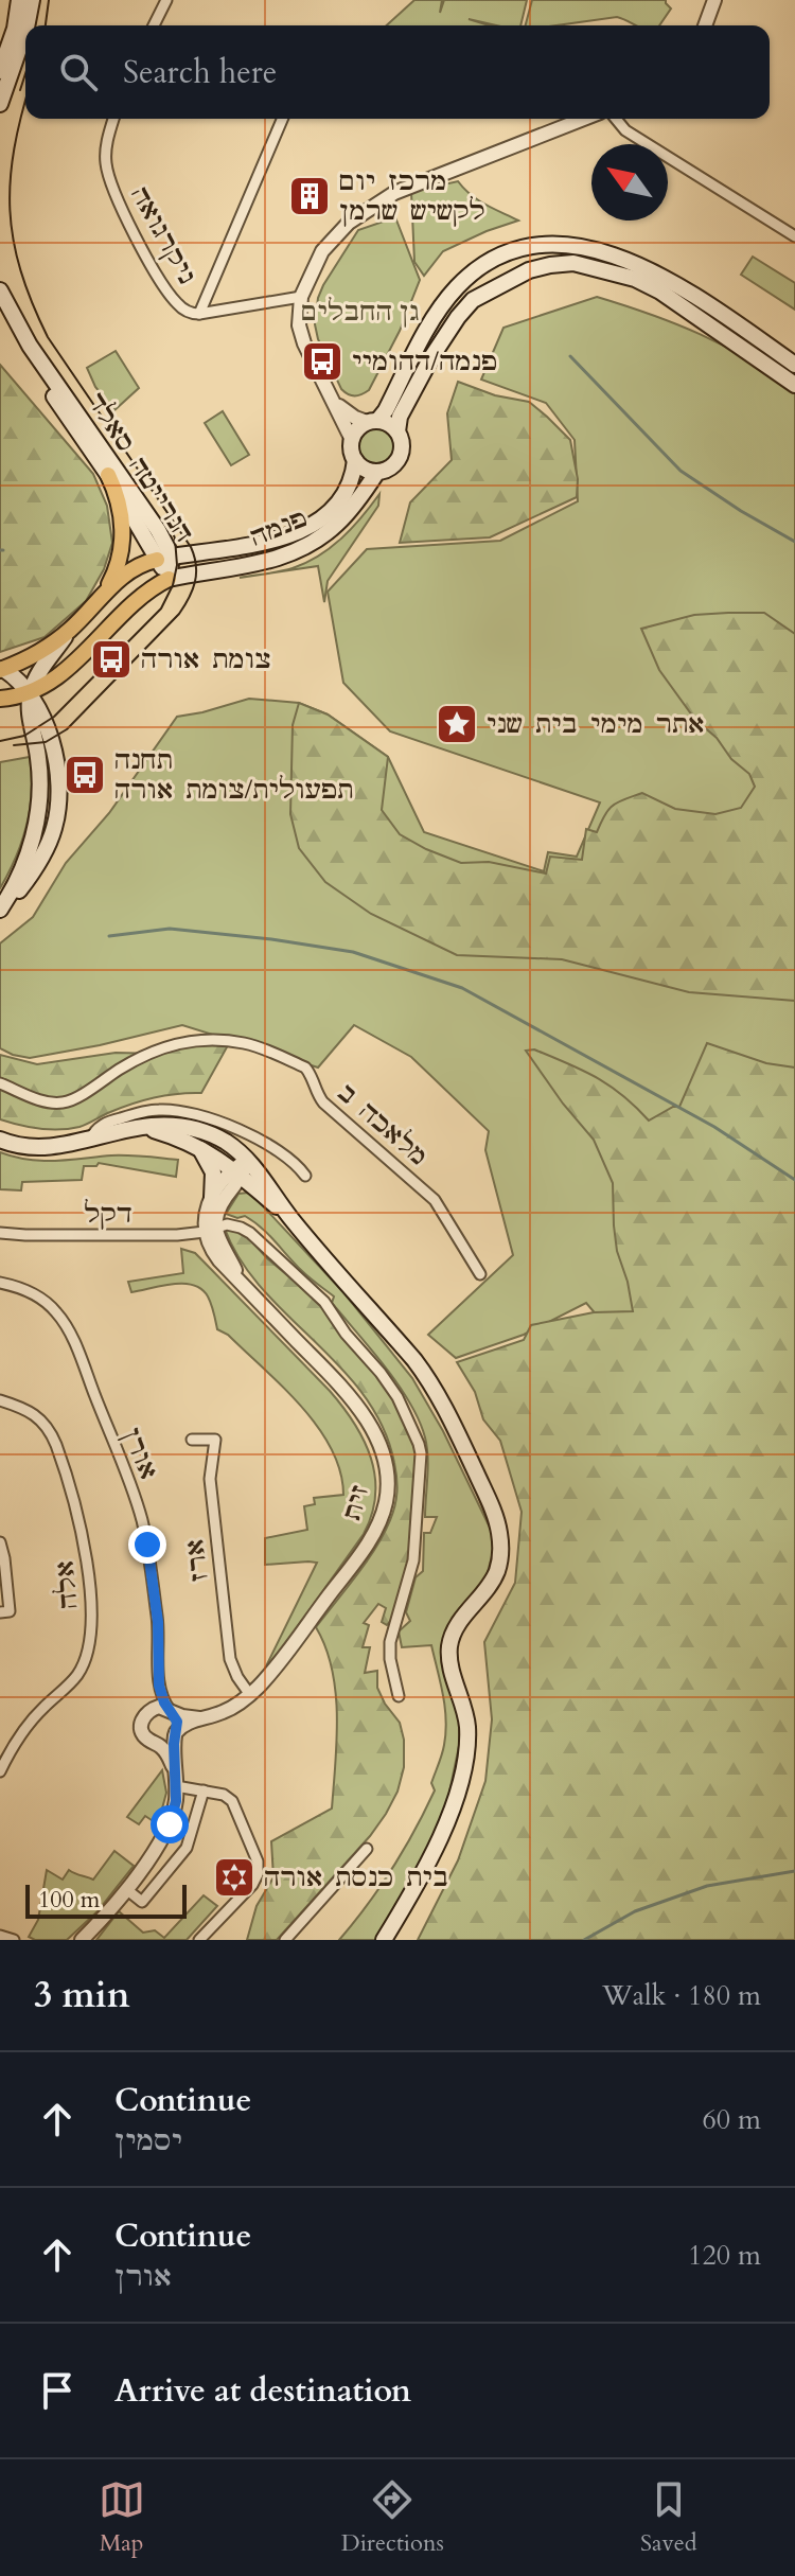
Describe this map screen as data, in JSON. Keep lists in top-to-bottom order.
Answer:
{
  "streets": {
    "main road": ["הנרייטה סאלד", "פנמה"],
    "street": [
      "ניקרגואה",
      "מלאכה ב",
      "דקל",
      "אורן",
      "זית",
      "ארז",
      "אלה"
    ]
  },
  "crossings": [
    ["הנרייטה סאלד", "פנמה"],
    ["דקל", "זית"],
    ["אורן", "זית"],
    ["זית", "ארז"]
  ],
  "parks": ["גן החבלים"],
  "places": {
    "building": ["מרכז יום לקשיש שרמן"],
    "bus stop": ["פנמה/דהומיי", "צומת אורה", "תחנה תפעולית/צומת אורה"],
    "place": ["אתר מימי בית שני"],
    "synagogue": ["בית כנסת אורה"]
  },
  "scale_bar": "100 m",
  "north": "top left",
  "page": {
    "search": "Search here",
    "scale": "100 m",
    "heading": ["3 min", "Walk · 180 m"],
    "list": [
      ["Continue", "יסמין", "60 m"],
      ["Continue", "אורן", "120 m"],
      "Arrive at destination"
    ],
    "nav": ["Map", "Directions", "Saved"]
  }
}
